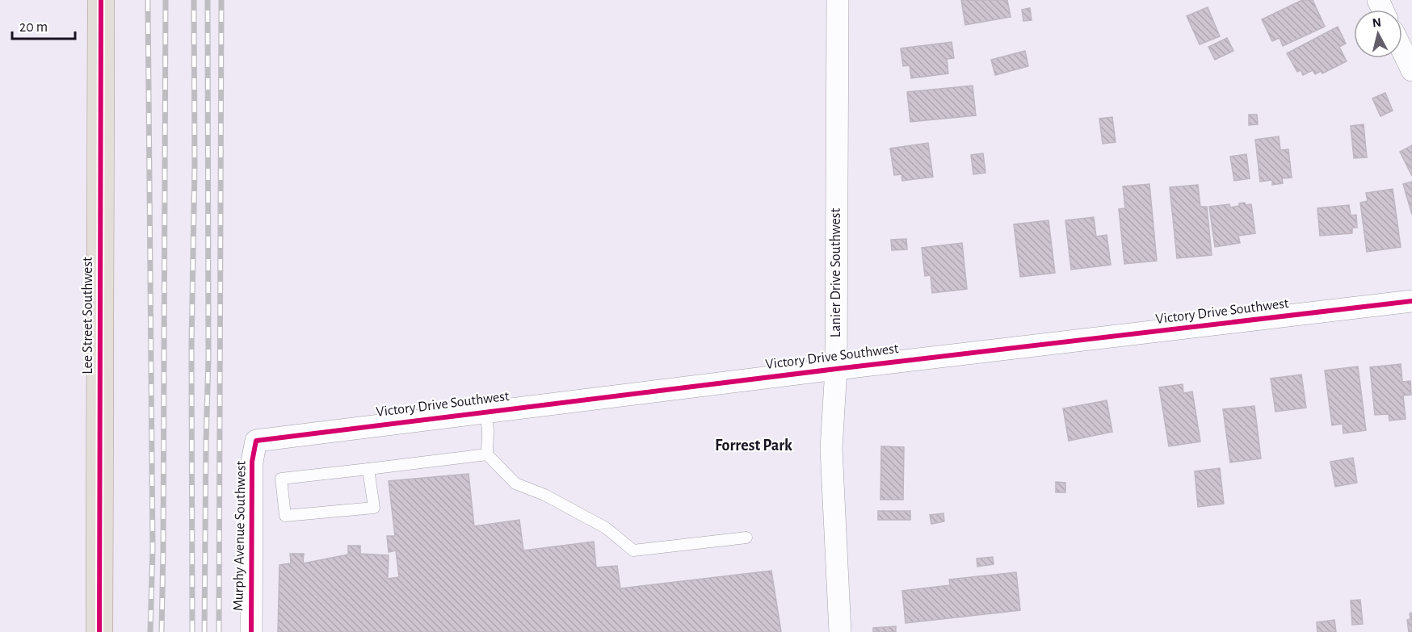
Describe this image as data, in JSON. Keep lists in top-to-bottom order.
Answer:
{
  "streets": {
    "main road": ["Lee Street Southwest"],
    "street": ["Lanier Drive Southwest", "Victory Drive Southwest", "Murphy Avenue Southwest"]
  },
  "crossings": [
    ["Lanier Drive Southwest", "Victory Drive Southwest"],
    ["Victory Drive Southwest", "Murphy Avenue Southwest"]
  ],
  "districts": ["Forrest Park"],
  "scale_bar": "20 m",
  "north": "top"
}
